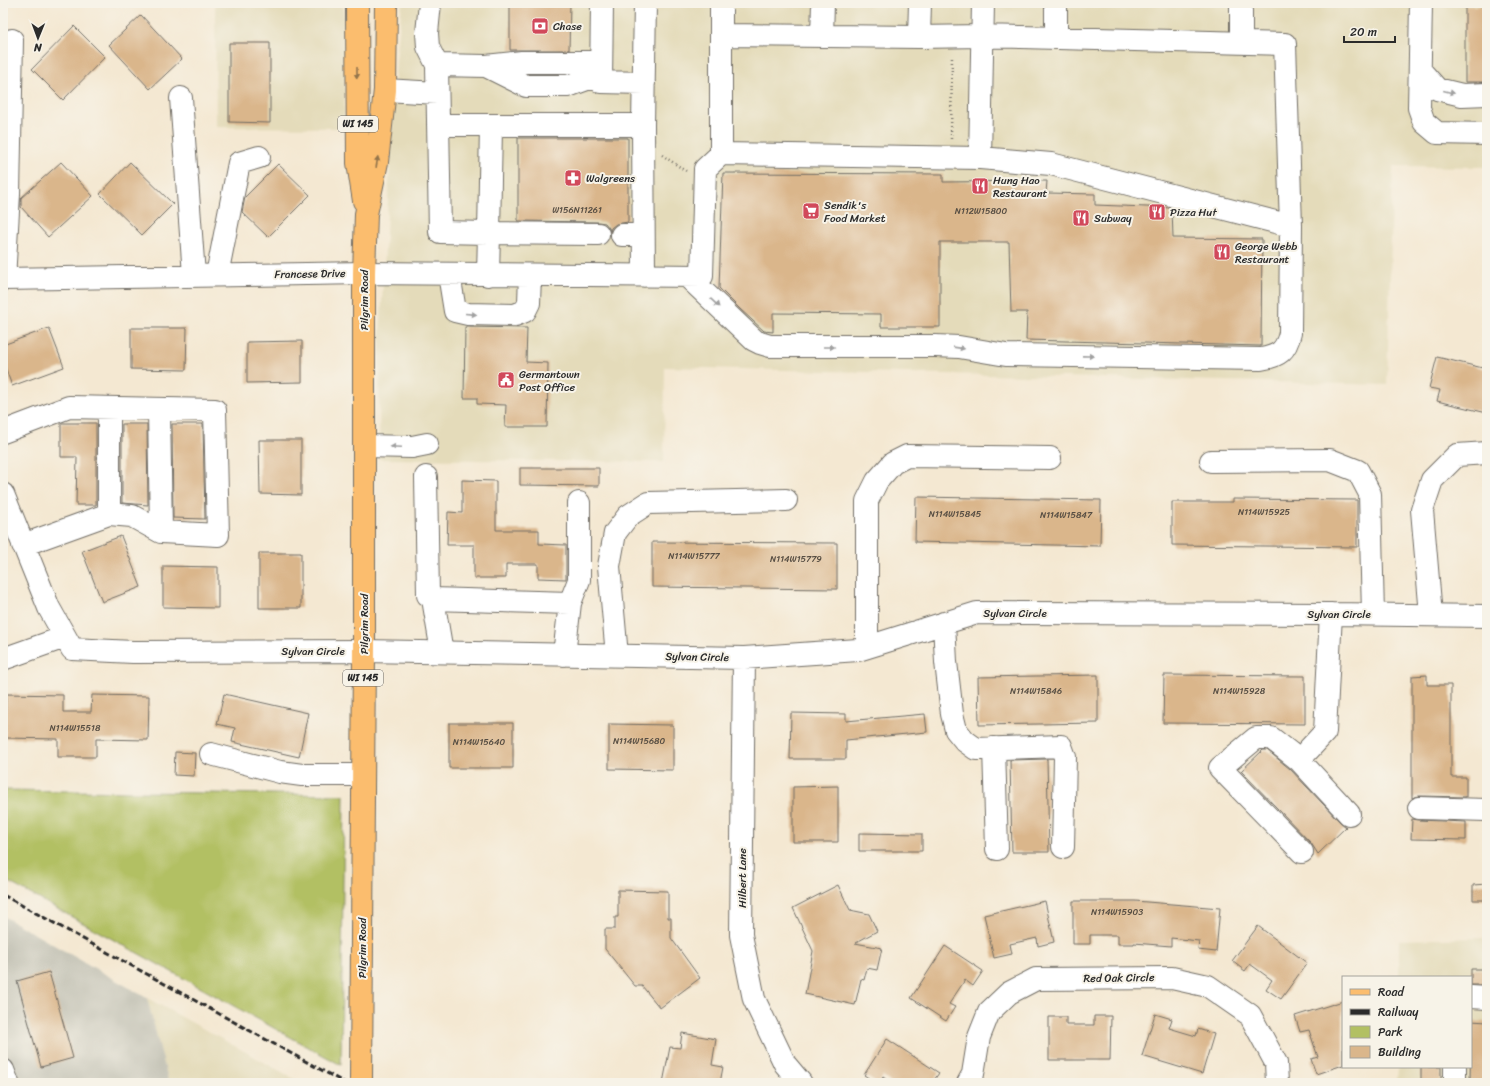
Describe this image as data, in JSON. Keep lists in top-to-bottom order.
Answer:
{
  "streets": {
    "main road": ["WI 145", "Pilgrim Road"],
    "street": [
      "Francese Drive",
      "Sylvan Circle",
      "Hilbert Lane",
      "Red Oak Circle"
    ]
  },
  "crossings": [
    ["Francese Drive", "Pilgrim Road"],
    ["Pilgrim Road", "Sylvan Circle"],
    ["Sylvan Circle", "Hilbert Lane"]
  ],
  "places": {
    "bank": ["Chase"],
    "pharmacy": ["Walgreens"],
    "restaurant": [
      "Hung Hao Restaurant",
      "Pizza Hut",
      "Subway",
      "George Webb Restaurant"
    ],
    "supermarket": ["Sendik's Food Market"],
    "public building": ["Germantown Post Office"]
  },
  "house_numbers": [
    "W156N11261",
    "N112W15800",
    "N114W15925",
    "N114W15845",
    "N114W15847",
    "N114W15777",
    "N114W15779",
    "N114W15846",
    "N114W15928",
    "N114W15518",
    "N114W15680",
    "N114W15640",
    "N114W15903"
  ],
  "legend": [
    "Road",
    "Railway",
    "Park",
    "Building"
  ],
  "scale_bar": "20 m",
  "north": "bottom"
}
